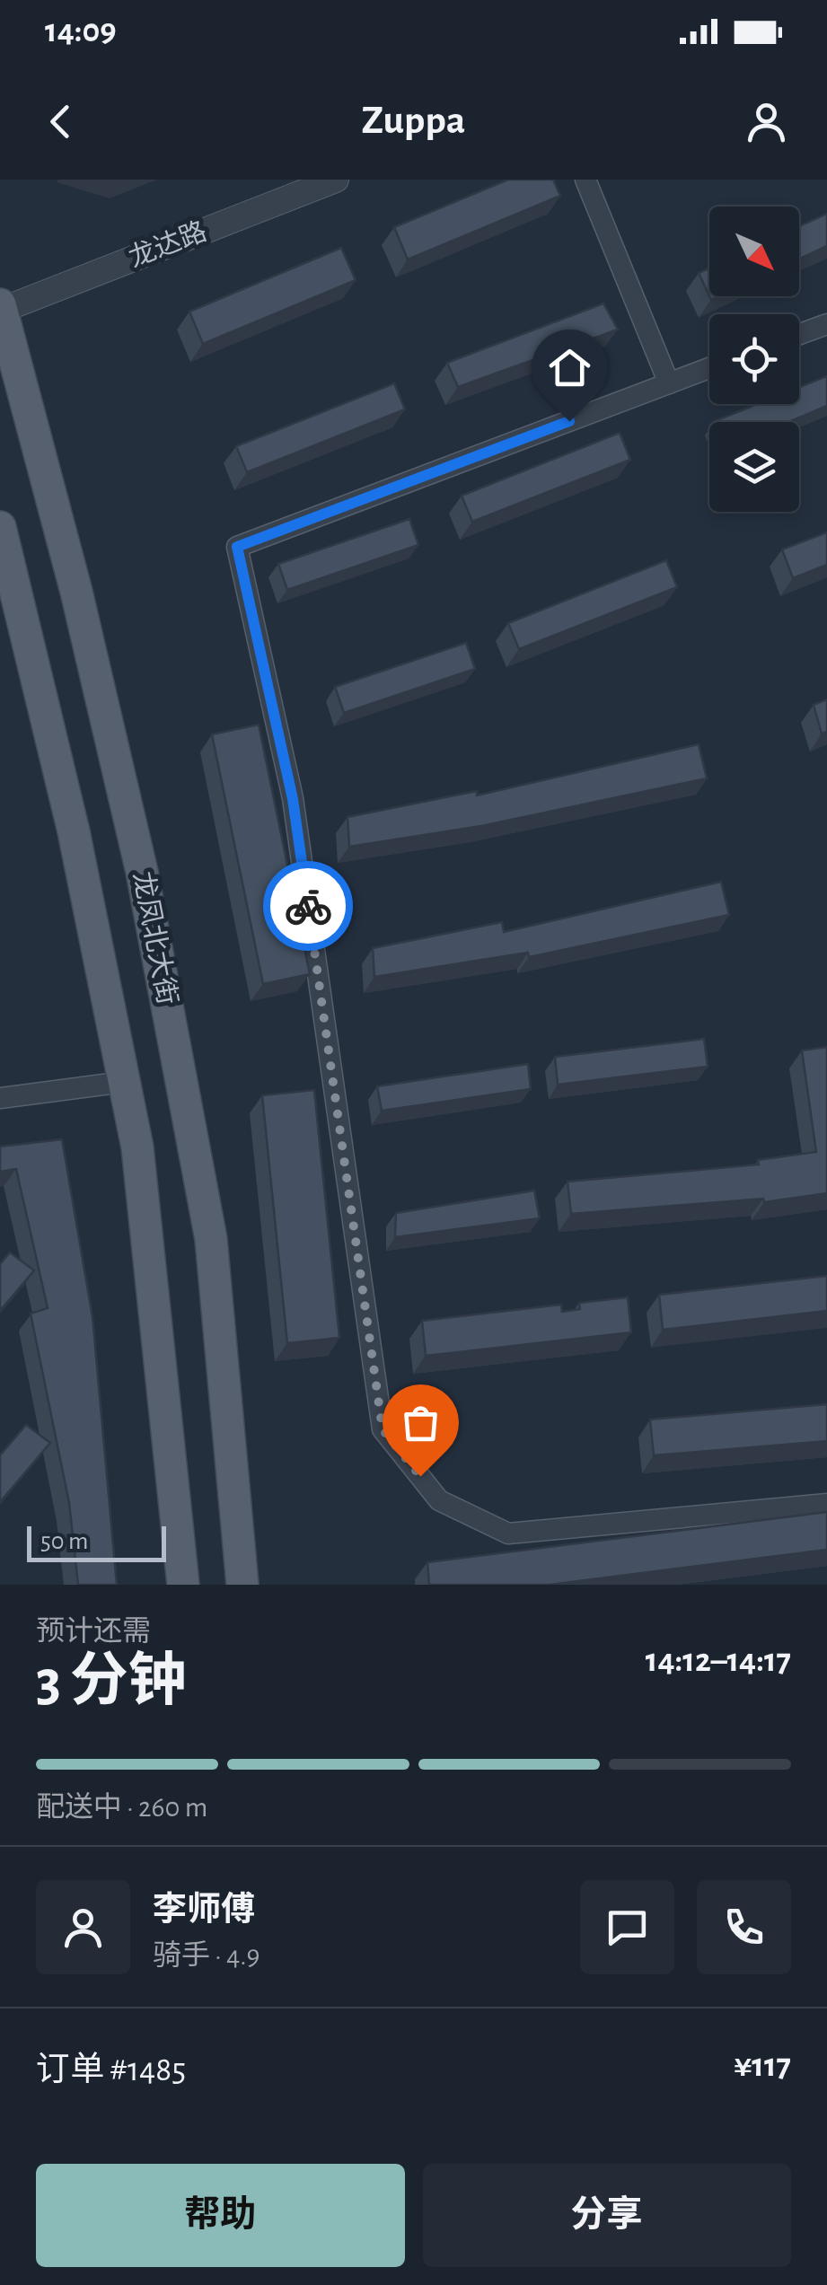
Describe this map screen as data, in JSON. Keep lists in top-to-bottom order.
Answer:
{
  "streets": {
    "main road": ["龙凤北大街"],
    "street": ["龙达路"]
  },
  "crossings": [
    ["龙达路", "龙凤北大街"]
  ],
  "scale_bar": "50 m",
  "north": "bottom right",
  "page": {
    "status": "14:09",
    "header": "Zuppa",
    "scale": "50 m",
    "heading": ["3 分钟", "预计还需", "14:12–14:17"],
    "panel": [
      "李师傅",
      "骑手 · 4.9",
      "订单 #1485",
      "¥117"
    ],
    "bar": "配送中 · 260 m",
    "buttons": ["帮助", "分享"]
  }
}
